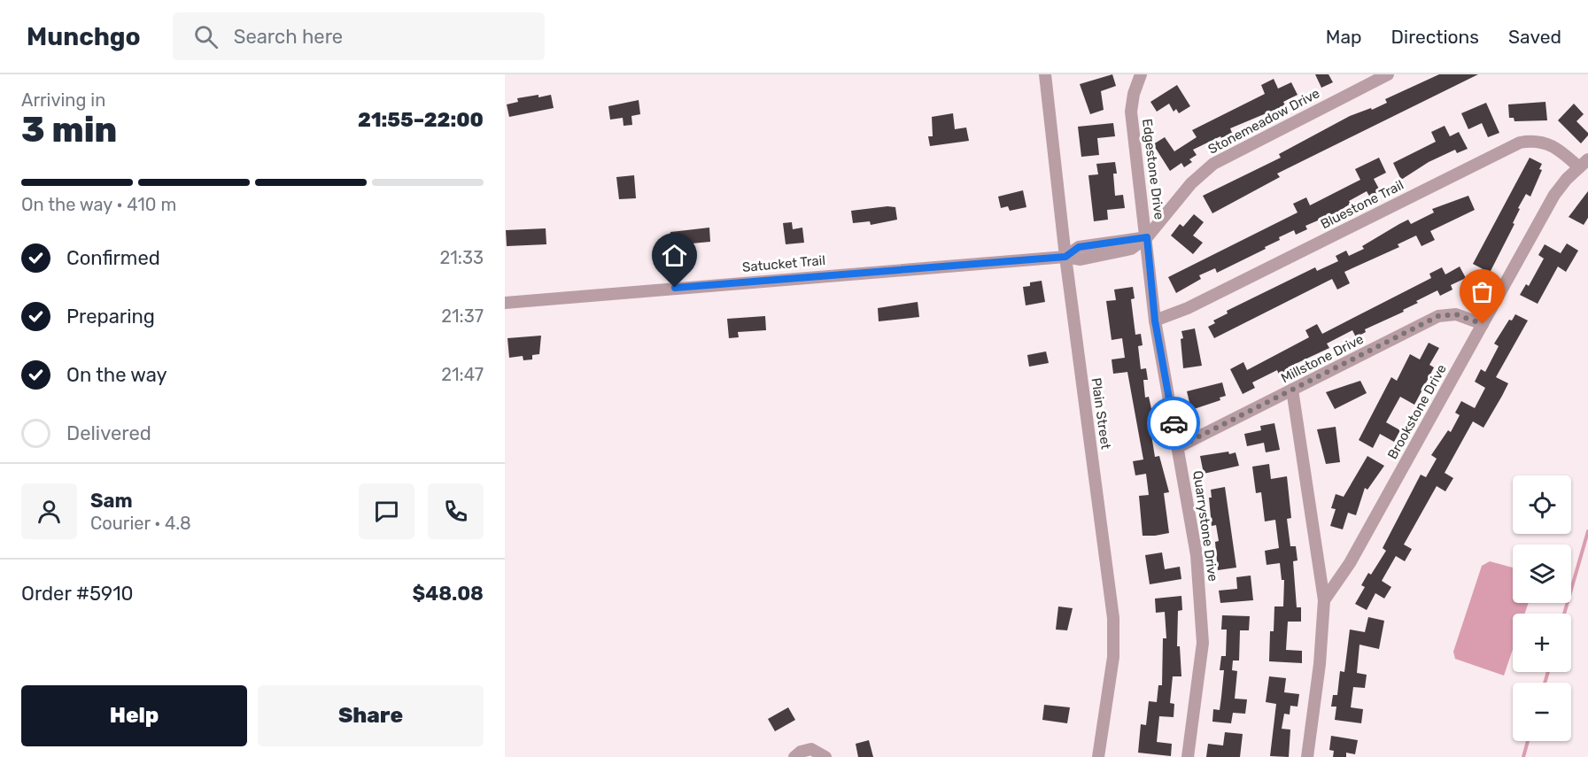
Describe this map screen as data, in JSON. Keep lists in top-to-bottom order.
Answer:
{
  "streets": {
    "street": [
      "Stonemeadow Drive",
      "Edgestone Drive",
      "Bluestone Trail",
      "Satucket Trail",
      "Millstone Drive",
      "Brookstone Drive",
      "Plain Street",
      "Quarrystone Drive"
    ]
  },
  "crossings": [
    ["Stonemeadow Drive", "Edgestone Drive"],
    ["Stonemeadow Drive", "Quarrystone Drive"],
    ["Edgestone Drive", "Quarrystone Drive"],
    ["Bluestone Trail", "Brookstone Drive"],
    ["Bluestone Trail", "Quarrystone Drive"],
    ["Satucket Trail", "Plain Street"],
    ["Millstone Drive", "Brookstone Drive"],
    ["Millstone Drive", "Quarrystone Drive"]
  ],
  "page": {
    "header": "Munchgo",
    "search": "Search here",
    "nav": ["Map", "Directions", "Saved"],
    "heading": ["3 min", "Arriving in", "21:55–22:00"],
    "panel": [
      "Sam",
      "Courier · 4.8",
      "Order #5910",
      "$48.08"
    ],
    "bar": "On the way · 410 m",
    "list": [
      ["Confirmed", "21:33"],
      ["Preparing", "21:37"],
      ["On the way", "21:47"],
      "Delivered"
    ],
    "map_buttons": ["+", "−"],
    "buttons": ["Help", "Share"]
  }
}
